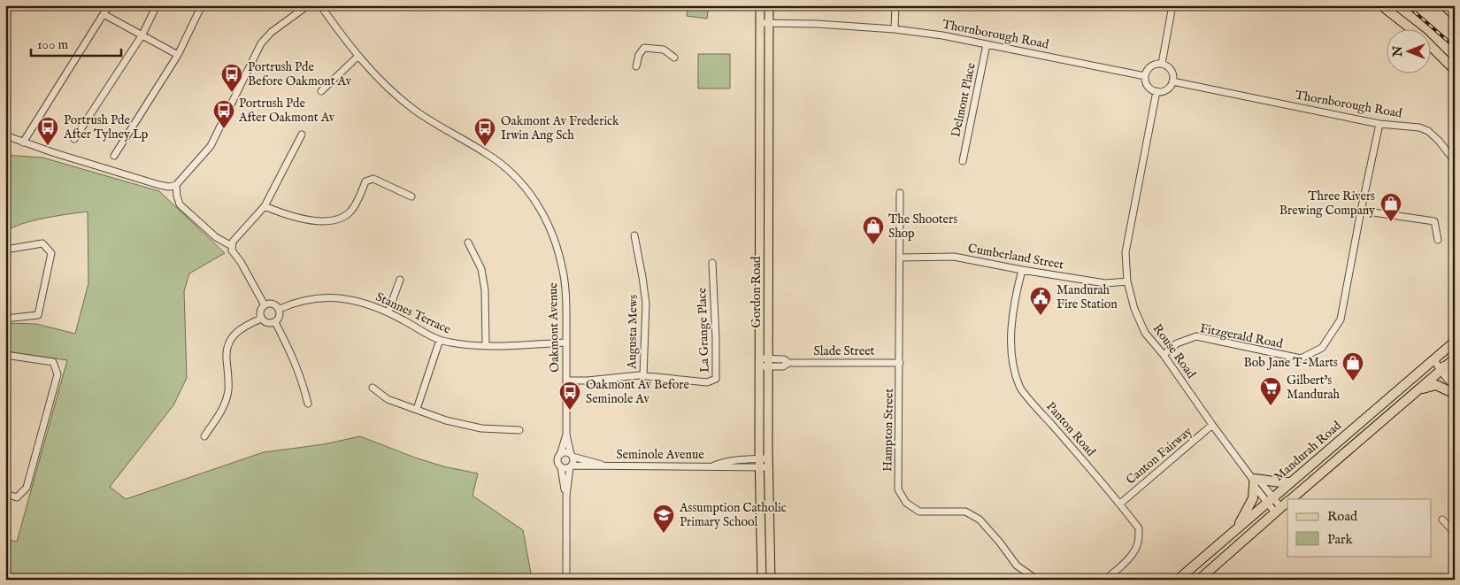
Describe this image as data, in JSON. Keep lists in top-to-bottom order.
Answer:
{
  "streets": {
    "highway": ["Mandurah Road"],
    "main road": ["Gordon Road"],
    "street": [
      "Thornborough Road",
      "Delmont Place",
      "Cumberland Street",
      "Stannes Terrace",
      "Oakmont Avenue",
      "La Grange Place",
      "Augusta Mews",
      "Fitzgerald Road",
      "Slade Street",
      "Rouse Road",
      "Panton Road",
      "Hampton Street",
      "Seminole Avenue",
      "Canton Fairway"
    ]
  },
  "crossings": [
    ["Thornborough Road", "Delmont Place"],
    ["Thornborough Road", "Gordon Road"],
    ["Thornborough Road", "Fitzgerald Road"],
    ["Thornborough Road", "Rouse Road"],
    ["Cumberland Street", "Rouse Road"],
    ["Cumberland Street", "Panton Road"],
    ["Cumberland Street", "Hampton Street"],
    ["Gordon Road", "Slade Street"],
    ["Gordon Road", "Seminole Avenue"],
    ["Stannes Terrace", "Oakmont Avenue"],
    ["Oakmont Avenue", "La Grange Place"],
    ["Oakmont Avenue", "Seminole Avenue"],
    ["La Grange Place", "Augusta Mews"],
    ["Fitzgerald Road", "Rouse Road"],
    ["Slade Street", "Hampton Street"],
    ["Rouse Road", "Mandurah Road"],
    ["Rouse Road", "Canton Fairway"],
    ["Panton Road", "Canton Fairway"]
  ],
  "places": {
    "bus stop": [
      "Portrush Pde Before Oakmont Av",
      "Portrush Pde After Oakmont Av",
      "Portrush Pde After Tylney Lp",
      "Oakmont Av Frederick Irwin Ang Sch",
      "Oakmont Av Before Seminole Av"
    ],
    "shop": ["Three Rivers Brewing Company", "The Shooters Shop", "Bob Jane T-Marts"],
    "public building": ["Mandurah Fire Station"],
    "supermarket": ["Gilbert's Mandurah"],
    "school or university": ["Assumption Catholic Primary School"]
  },
  "legend": ["Road", "Park"],
  "scale_bar": "100 m",
  "north": "left"
}
